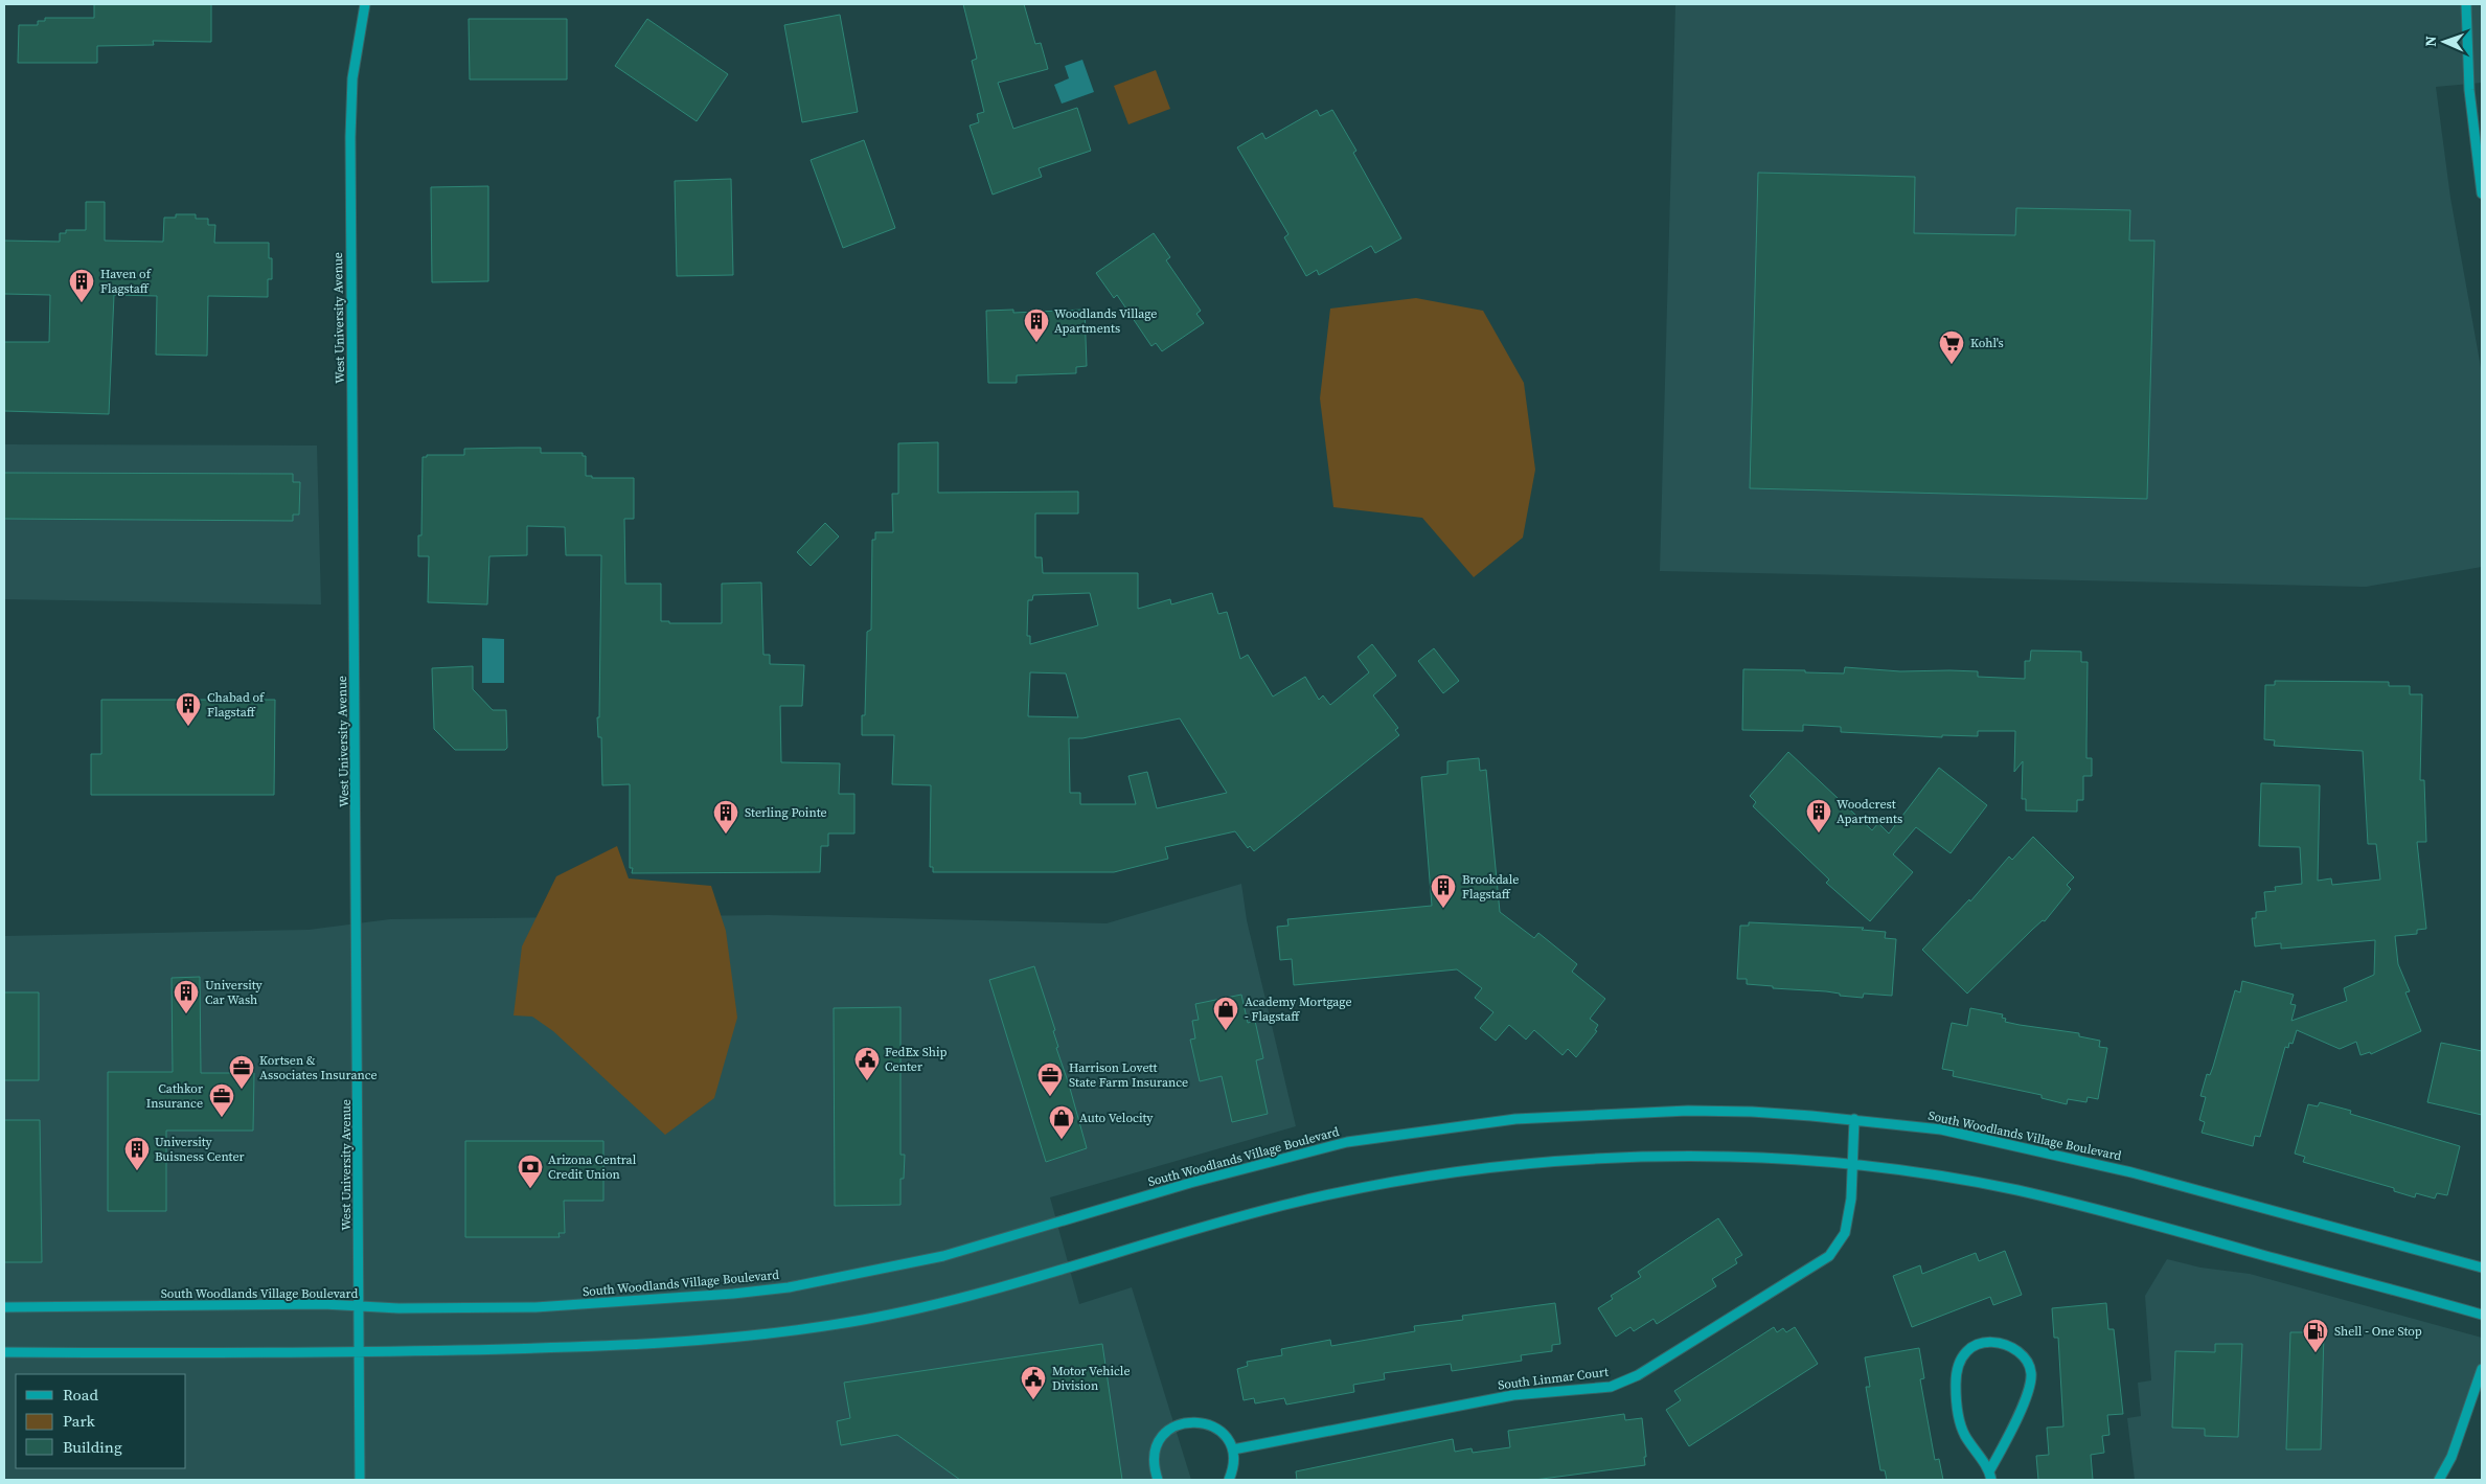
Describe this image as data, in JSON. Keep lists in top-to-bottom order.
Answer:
{
  "streets": {
    "street": ["West University Avenue", "South Woodlands Village Boulevard", "South Linmar Court"]
  },
  "crossings": [
    ["West University Avenue", "South Woodlands Village Boulevard"],
    ["South Woodlands Village Boulevard", "South Linmar Court"]
  ],
  "places": {
    "building": [
      "Haven of Flagstaff",
      "Woodlands Village Apartments",
      "Chabad of Flagstaff",
      "Woodcrest Apartments",
      "Sterling Pointe",
      "Brookdale Flagstaff",
      "University Car Wash",
      "University Buisness Center"
    ],
    "supermarket": ["Kohl's"],
    "shop": ["Academy Mortgage - Flagstaff", "Auto Velocity"],
    "public building": ["FedEx Ship Center", "Motor Vehicle Division"],
    "office": ["Kortsen & Associates Insurance", "Harrison Lovett State Farm Insurance", "Cathkor Insurance"],
    "bank": ["Arizona Central Credit Union"],
    "fuel station": ["Shell - One Stop"]
  },
  "legend": ["Road", "Park", "Building"],
  "north": "left"
}
